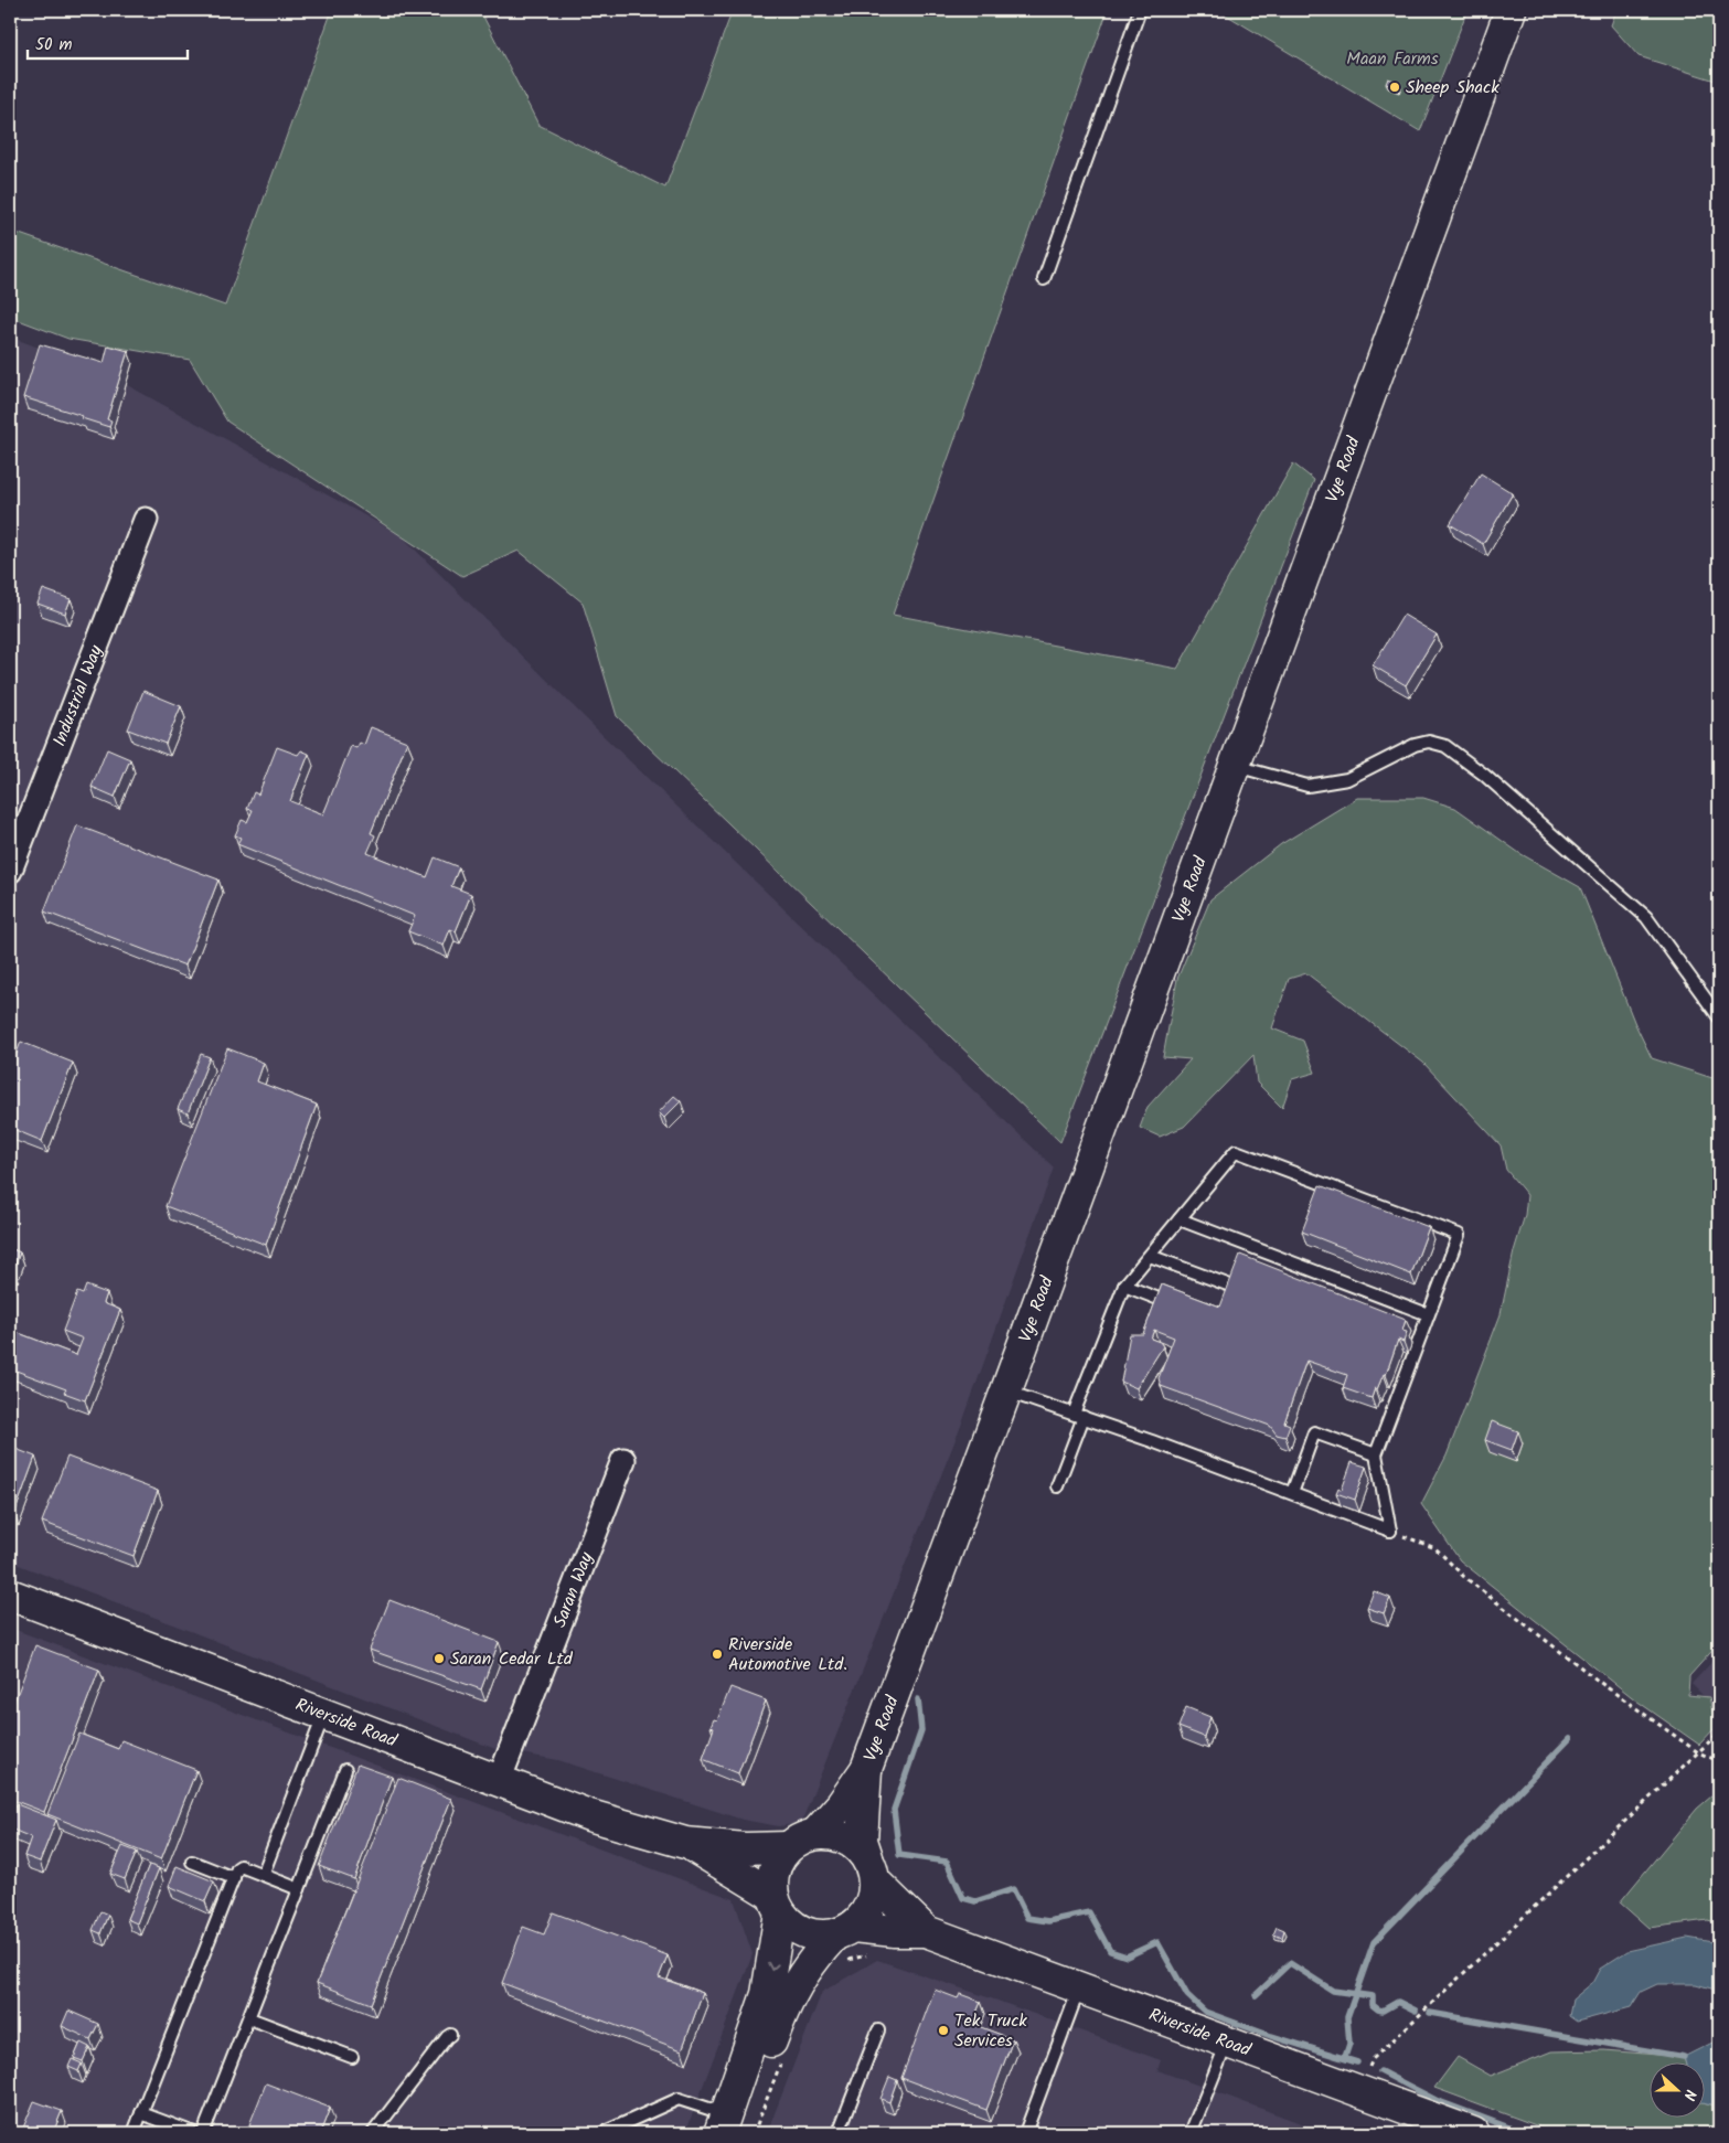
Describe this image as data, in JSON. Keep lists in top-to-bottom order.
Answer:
{
  "streets": {
    "main road": ["Vye Road", "Riverside Road"],
    "street": ["Industrial Way", "Saran Way"]
  },
  "crossings": [
    ["Vye Road", "Riverside Road"],
    ["Saran Way", "Riverside Road"]
  ],
  "parks": ["Maan Farms"],
  "places": [
    "Sheep Shack",
    "Riverside Automotive Ltd.",
    "Saran Cedar Ltd",
    "Tek Truck Services"
  ],
  "scale_bar": "50 m",
  "north": "right"
}
